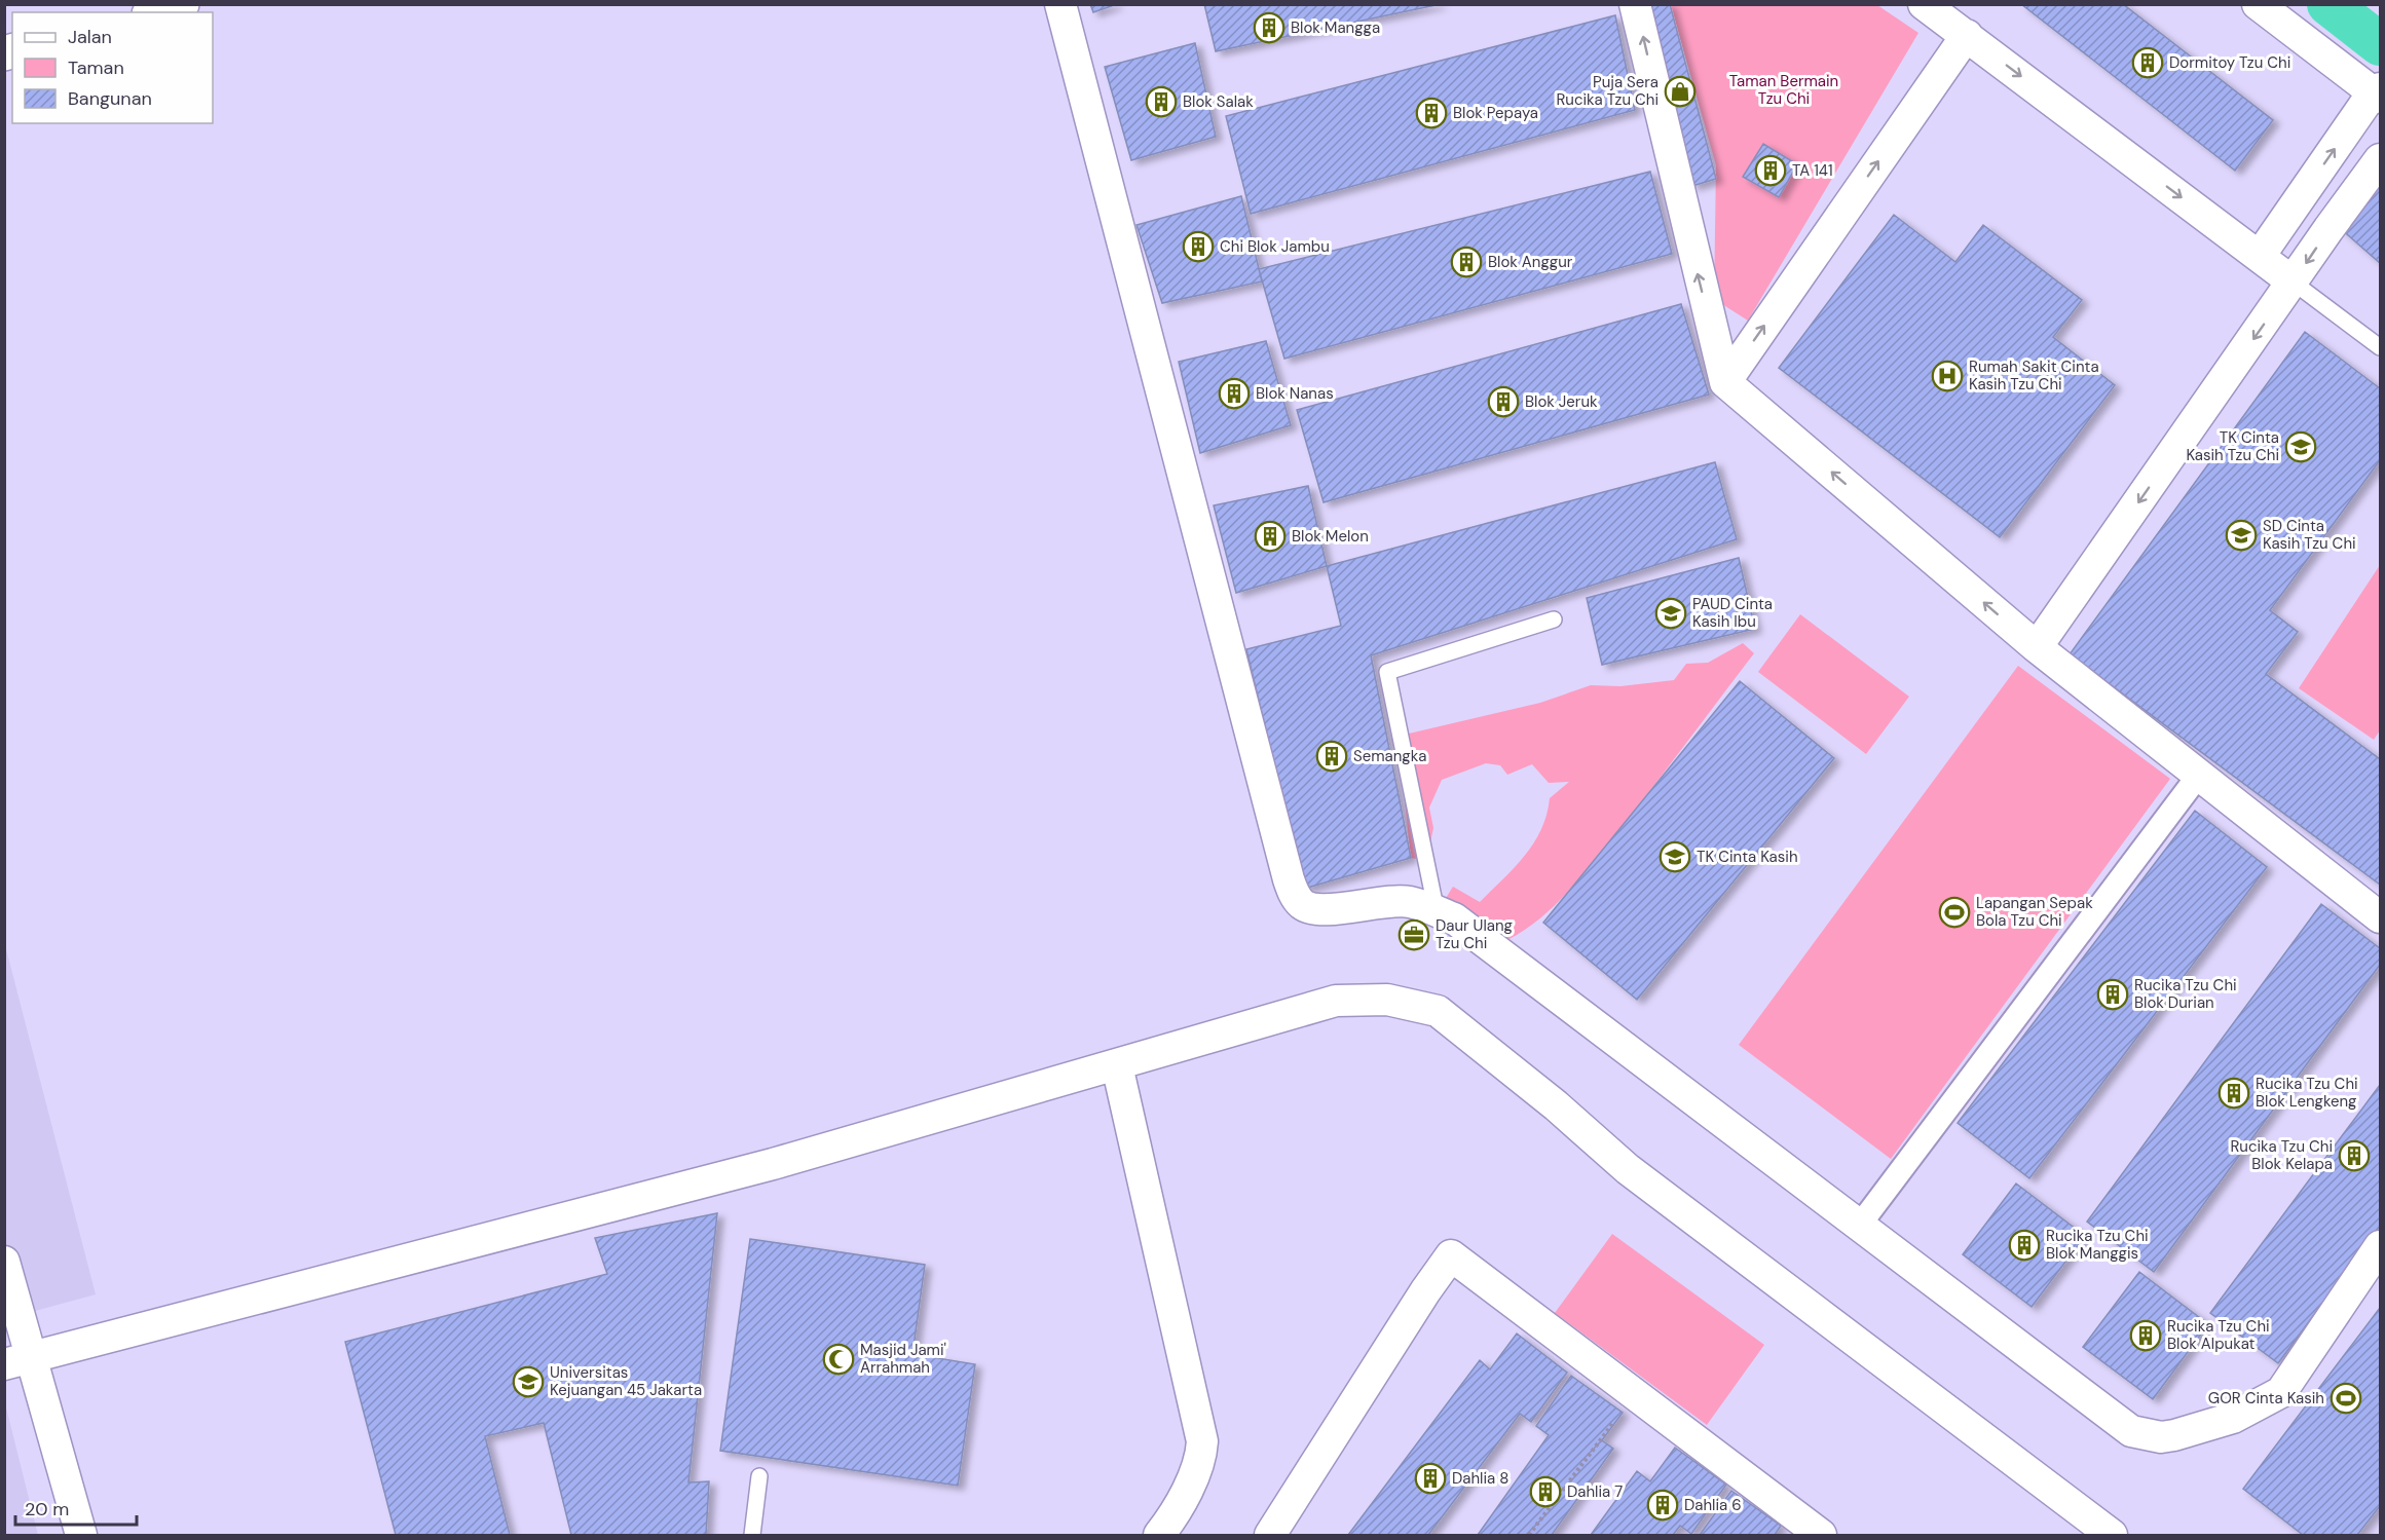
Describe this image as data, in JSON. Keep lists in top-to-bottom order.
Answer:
{
  "parks": ["Taman Bermain Tzu Chi"],
  "places": {
    "building": [
      "Blok Mangga",
      "Dormitoy Tzu Chi",
      "Blok Salak",
      "Blok Pepaya",
      "TA 141",
      "Chi Blok Jambu",
      "Blok Anggur",
      "Blok Nanas",
      "Blok Jeruk",
      "Blok Melon",
      "Semangka",
      "Rucika Tzu Chi Blok Durian",
      "Rucika Tzu Chi Blok Lengkeng",
      "Rucika Tzu Chi Blok Kelapa",
      "Rucika Tzu Chi Blok Manggis",
      "Rucika Tzu Chi Blok Alpukat",
      "Dahlia 8",
      "Dahlia 7",
      "Dahlia 6"
    ],
    "shop": ["Puja Sera Rucika Tzu Chi"],
    "hospital": ["Rumah Sakit Cinta Kasih Tzu Chi"],
    "school or university": [
      "TK Cinta Kasih Tzu Chi",
      "SD Cinta Kasih Tzu Chi",
      "PAUD Cinta Kasih Ibu",
      "TK Cinta Kasih",
      "Universitas Kejuangan 45 Jakarta"
    ],
    "sports": ["Lapangan Sepak Bola Tzu Chi", "GOR Cinta Kasih"],
    "office": ["Daur Ulang Tzu Chi"],
    "mosque": ["Masjid Jami' Arrahmah"]
  },
  "legend": ["Jalan", "Taman", "Bangunan"],
  "scale_bar": "20 m"
}
